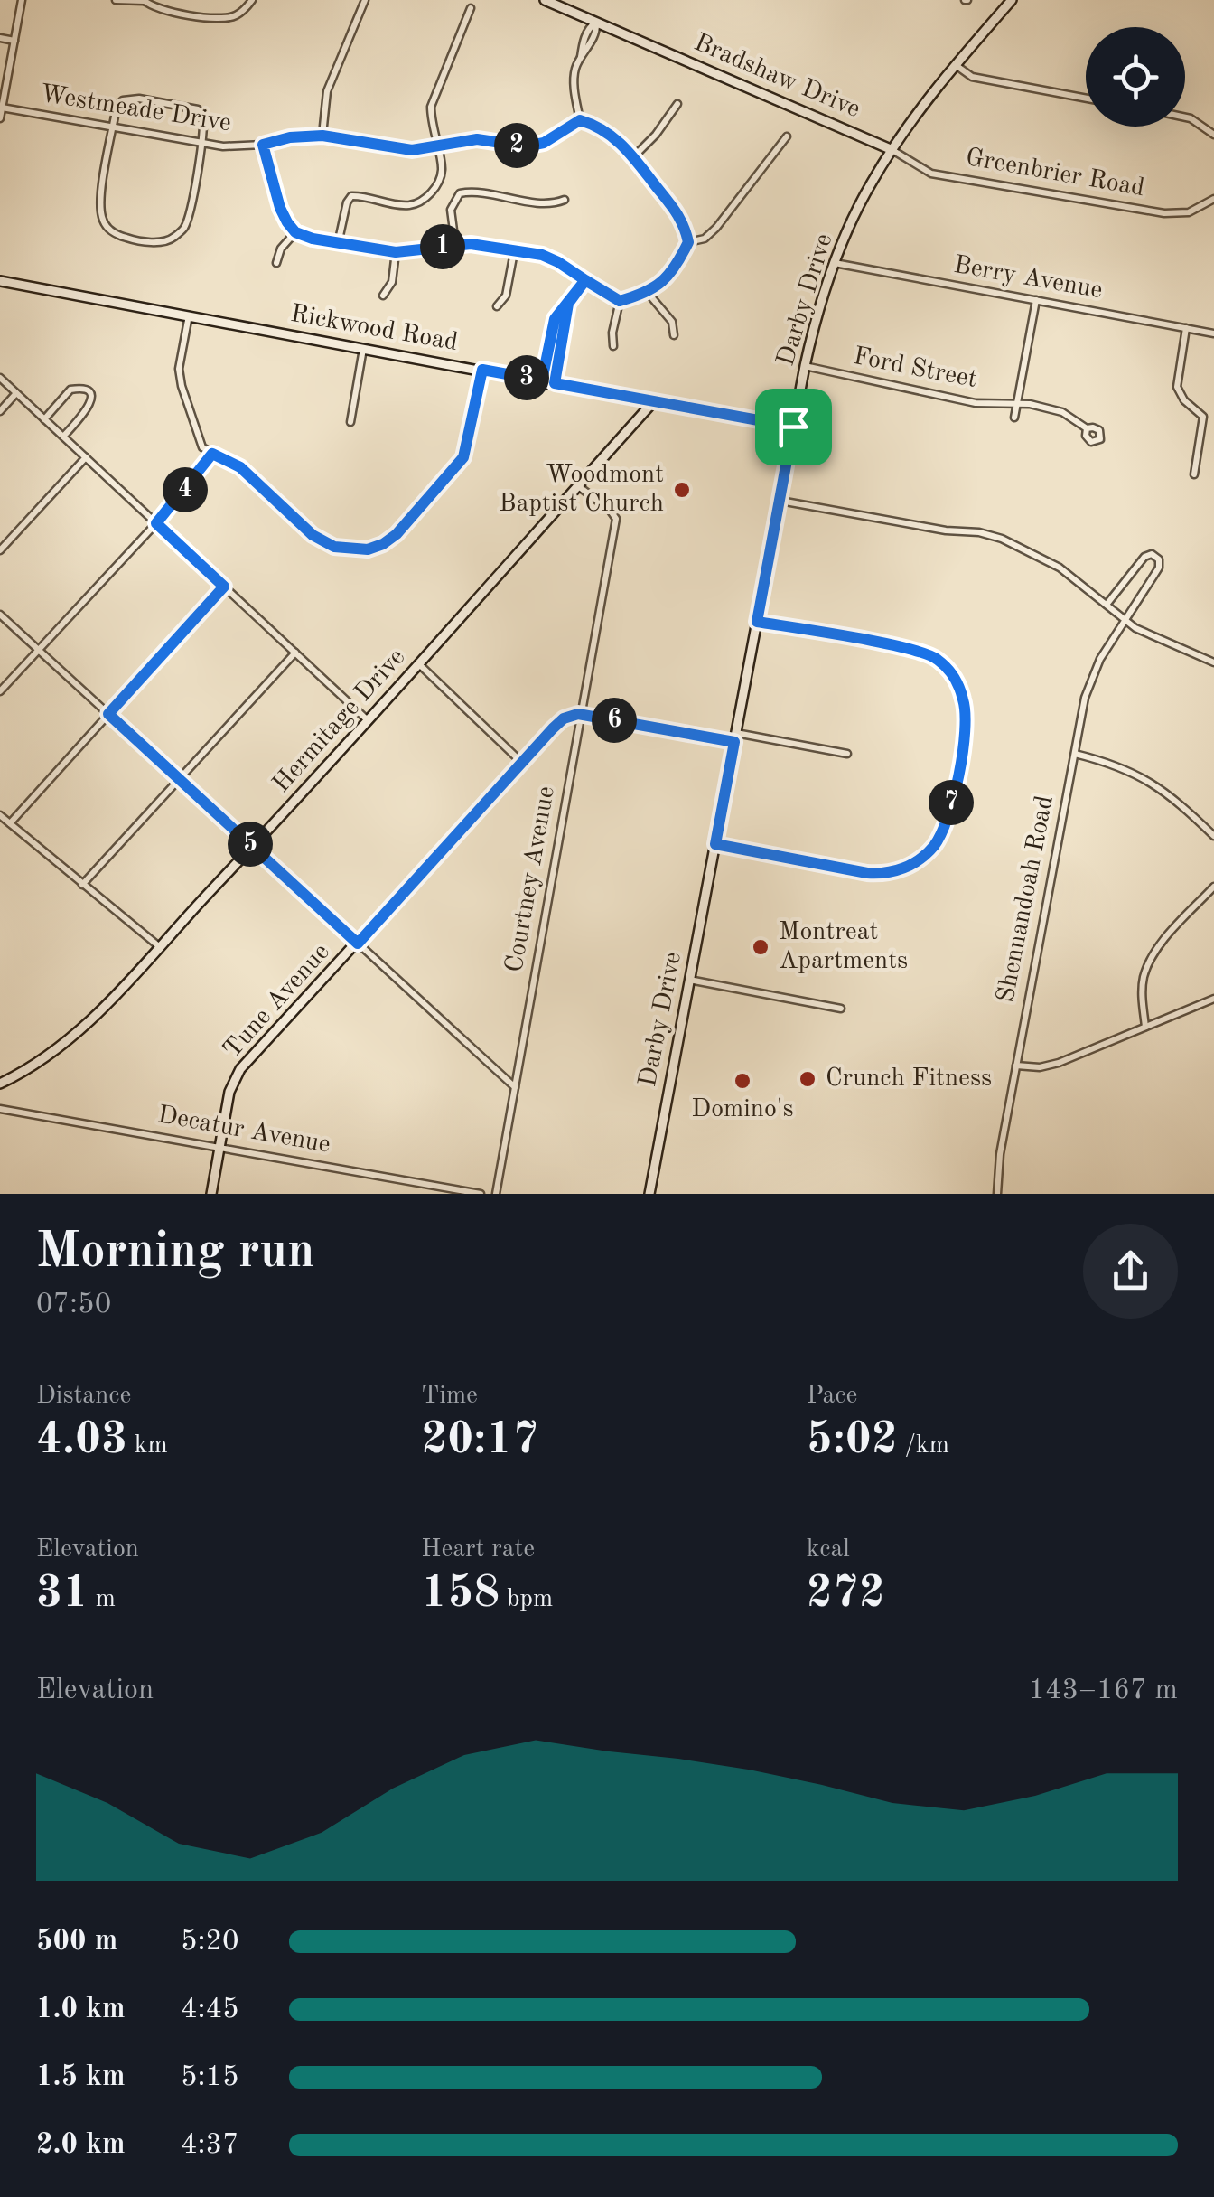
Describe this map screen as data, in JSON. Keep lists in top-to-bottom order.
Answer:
{
  "streets": {
    "main road": [
      "Bradshaw Drive",
      "Darby Drive",
      "Rickwood Road",
      "Hermitage Drive",
      "Tune Avenue"
    ],
    "street": [
      "Westmeade Drive",
      "Greenbrier Road",
      "Berry Avenue",
      "Ford Street",
      "Courtney Avenue",
      "Shennandoah Road",
      "Decatur Avenue"
    ]
  },
  "crossings": [
    ["Bradshaw Drive", "Greenbrier Road"],
    ["Bradshaw Drive", "Darby Drive"],
    ["Greenbrier Road", "Darby Drive"],
    ["Berry Avenue", "Darby Drive"],
    ["Darby Drive", "Rickwood Road"],
    ["Darby Drive", "Ford Street"],
    ["Rickwood Road", "Hermitage Drive"],
    ["Hermitage Drive", "Courtney Avenue"],
    ["Courtney Avenue", "Tune Avenue"],
    ["Tune Avenue", "Decatur Avenue"]
  ],
  "places": [
    "Woodmont Baptist Church",
    "Montreat Apartments",
    "Crunch Fitness",
    "Domino's"
  ],
  "page": {
    "pins": [
      "2",
      "1",
      "3",
      "4",
      "6",
      "7",
      "5"
    ],
    "heading": ["Morning run", "07:50"],
    "stats": [
      ["Distance", "4.03 km"],
      ["Time", "20:17"],
      ["Pace", "5:02 /km"],
      ["Elevation", "31 m"],
      ["Heart rate", "158 bpm"],
      ["kcal", "272"]
    ],
    "chart": ["Elevation", "143–167 m"],
    "list": [
      {
        "name": "500 m",
        "note": "5:20"
      },
      {
        "name": "1.0 km",
        "note": "4:45"
      },
      {
        "name": "1.5 km",
        "note": "5:15"
      },
      {
        "name": "2.0 km",
        "note": "4:37"
      }
    ]
  }
}
